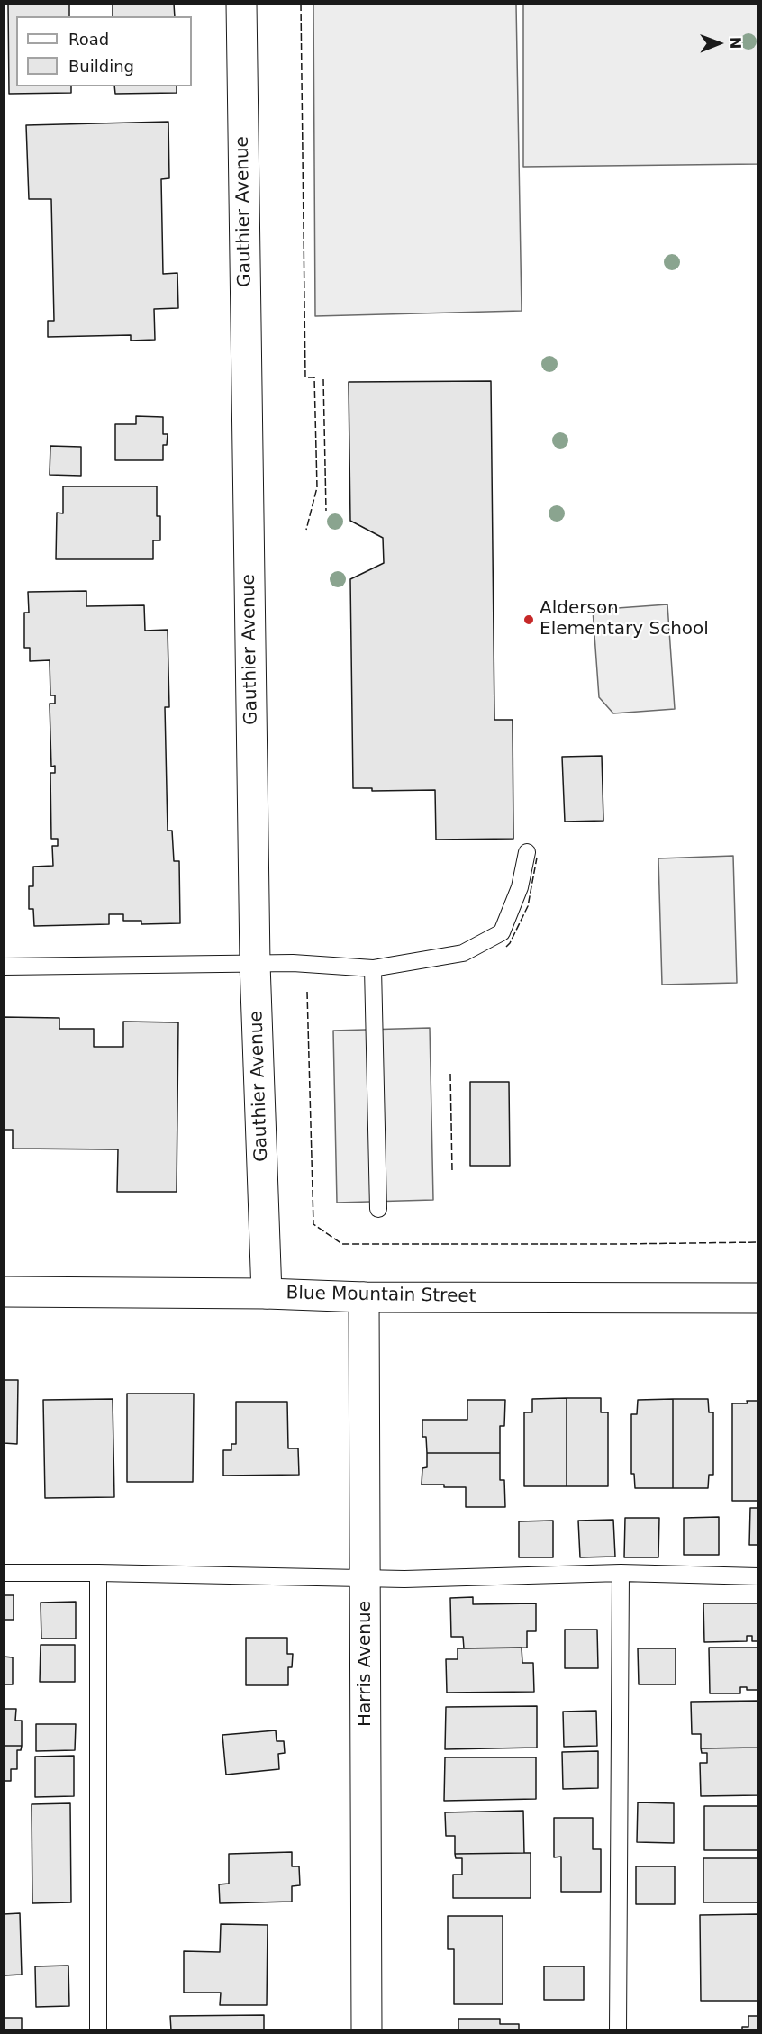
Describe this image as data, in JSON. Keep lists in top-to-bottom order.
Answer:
{
  "streets": {
    "street": ["Gauthier Avenue", "Blue Mountain Street", "Harris Avenue"]
  },
  "crossings": [
    ["Gauthier Avenue", "Blue Mountain Street"],
    ["Blue Mountain Street", "Harris Avenue"]
  ],
  "places": ["Alderson Elementary School"],
  "legend": ["Road", "Building"],
  "north": "right"
}
